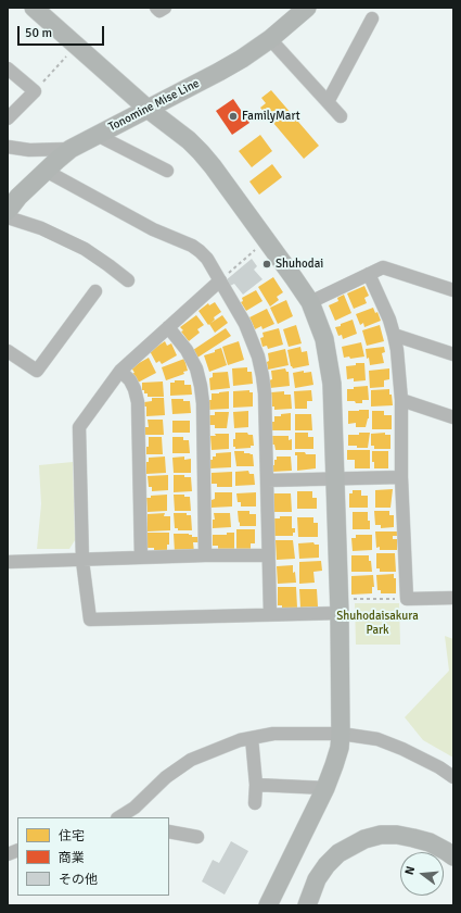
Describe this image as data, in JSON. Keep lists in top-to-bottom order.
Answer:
{
  "streets": {
    "street": ["Tonomine Mise Line"]
  },
  "parks": ["Shuhodaisakura Park"],
  "places": ["FamilyMart", "Shuhodai"],
  "legend": ["住宅", "商業", "その他"],
  "scale_bar": "50 m",
  "north": "left"
}
